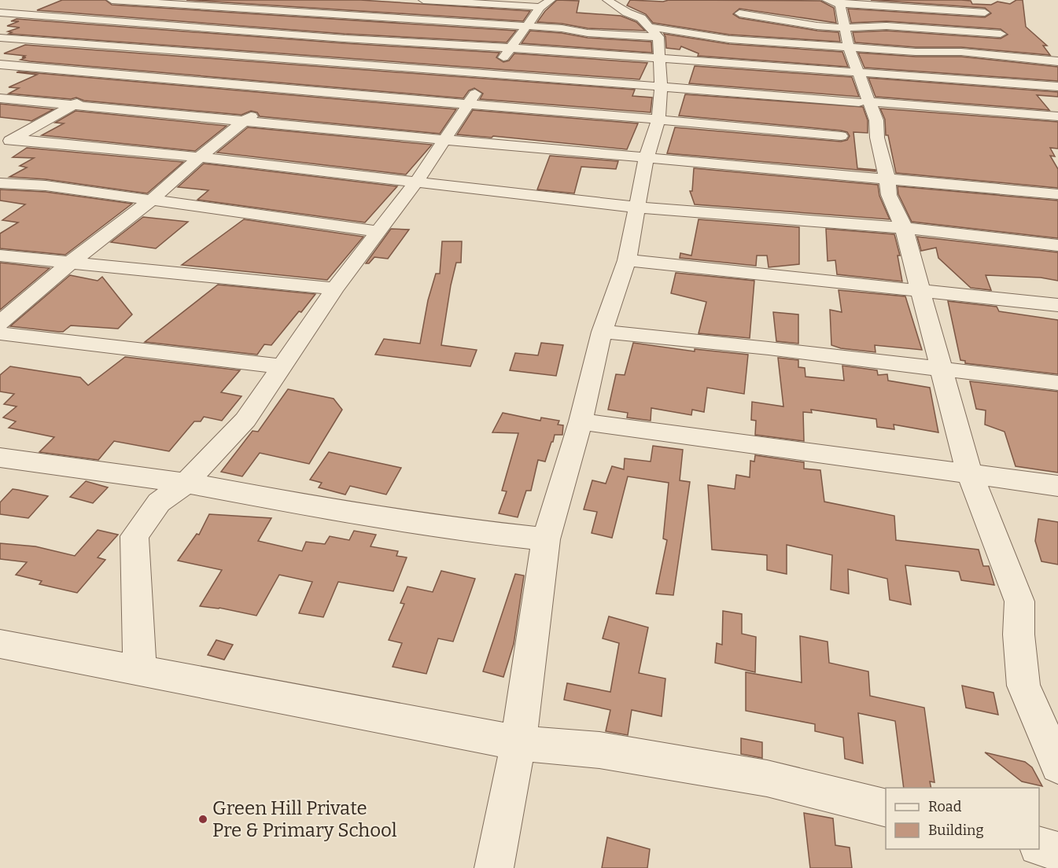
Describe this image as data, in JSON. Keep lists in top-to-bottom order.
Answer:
{
  "places": ["Green Hill Private Pre & Primary School"],
  "legend": ["Road", "Building"]
}
